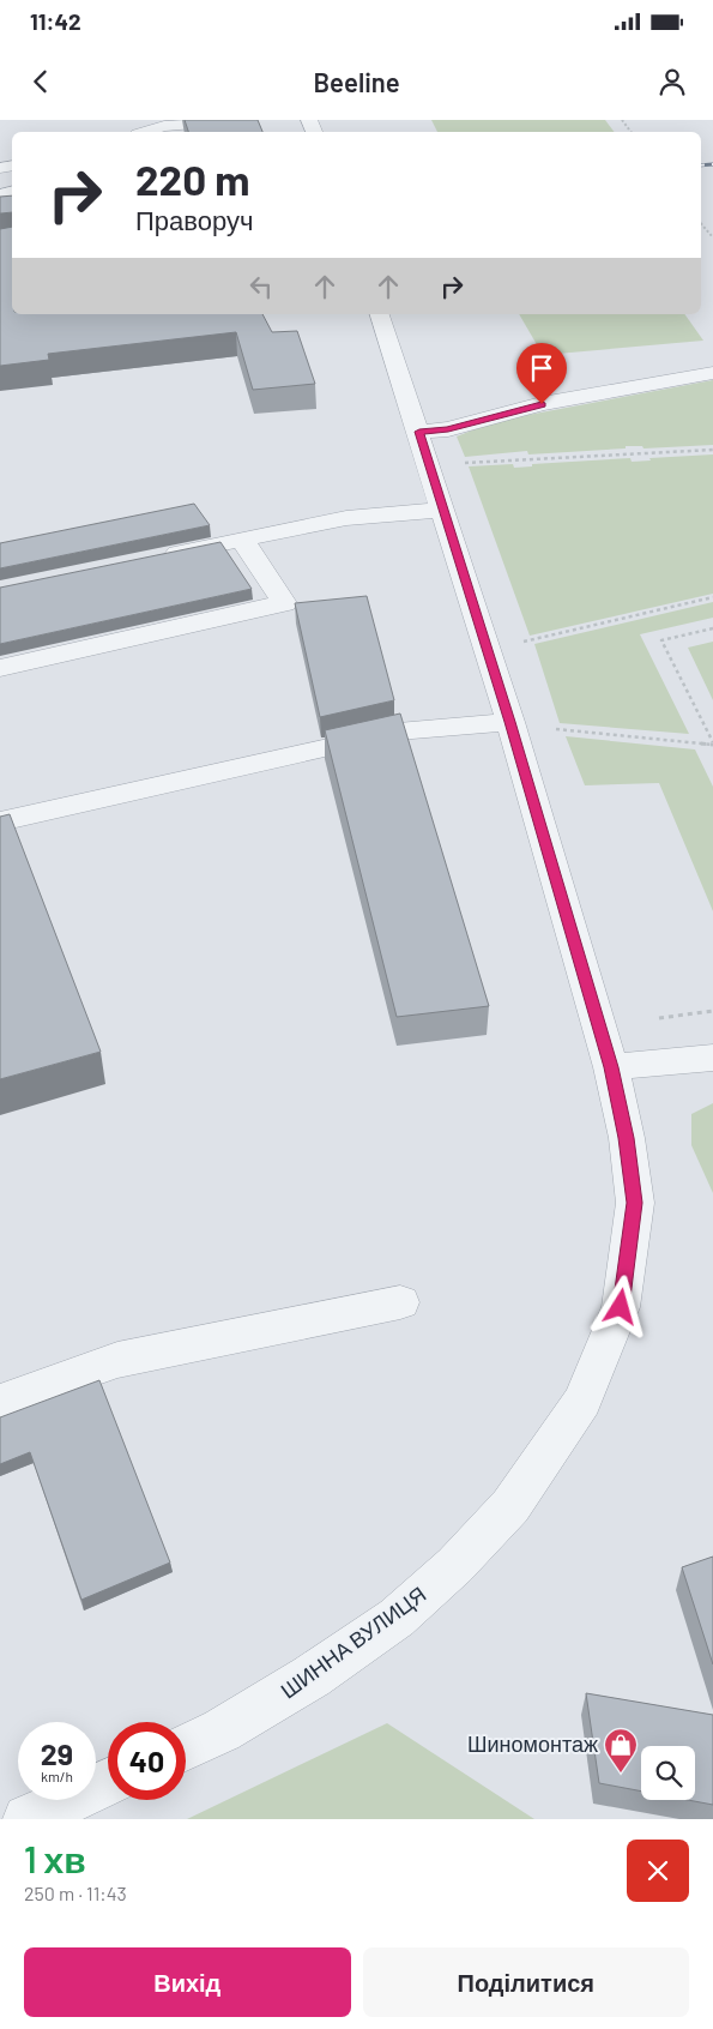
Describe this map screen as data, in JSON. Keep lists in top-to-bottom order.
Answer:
{
  "streets": {
    "street": ["ШИННА ВУЛИЦЯ"]
  },
  "places": {
    "shop": ["Шиномонтаж"]
  },
  "page": {
    "status": "11:42",
    "header": "Beeline",
    "turn": ["220 m", "Праворуч"],
    "speed": "29 km/h",
    "limit": "40",
    "heading": ["1 хв", "250 m · 11:43"],
    "buttons": ["Вихід", "Поділитися"]
  }
}
